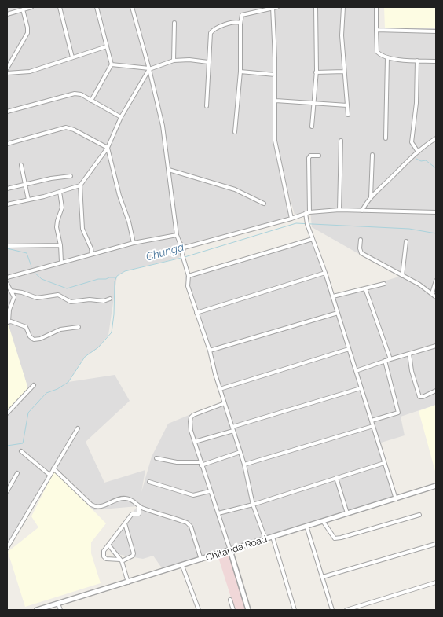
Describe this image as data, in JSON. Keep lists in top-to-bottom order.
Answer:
{
  "streets": {
    "street": ["Chitanda Road"]
  },
  "water": ["Chunga"]
}
